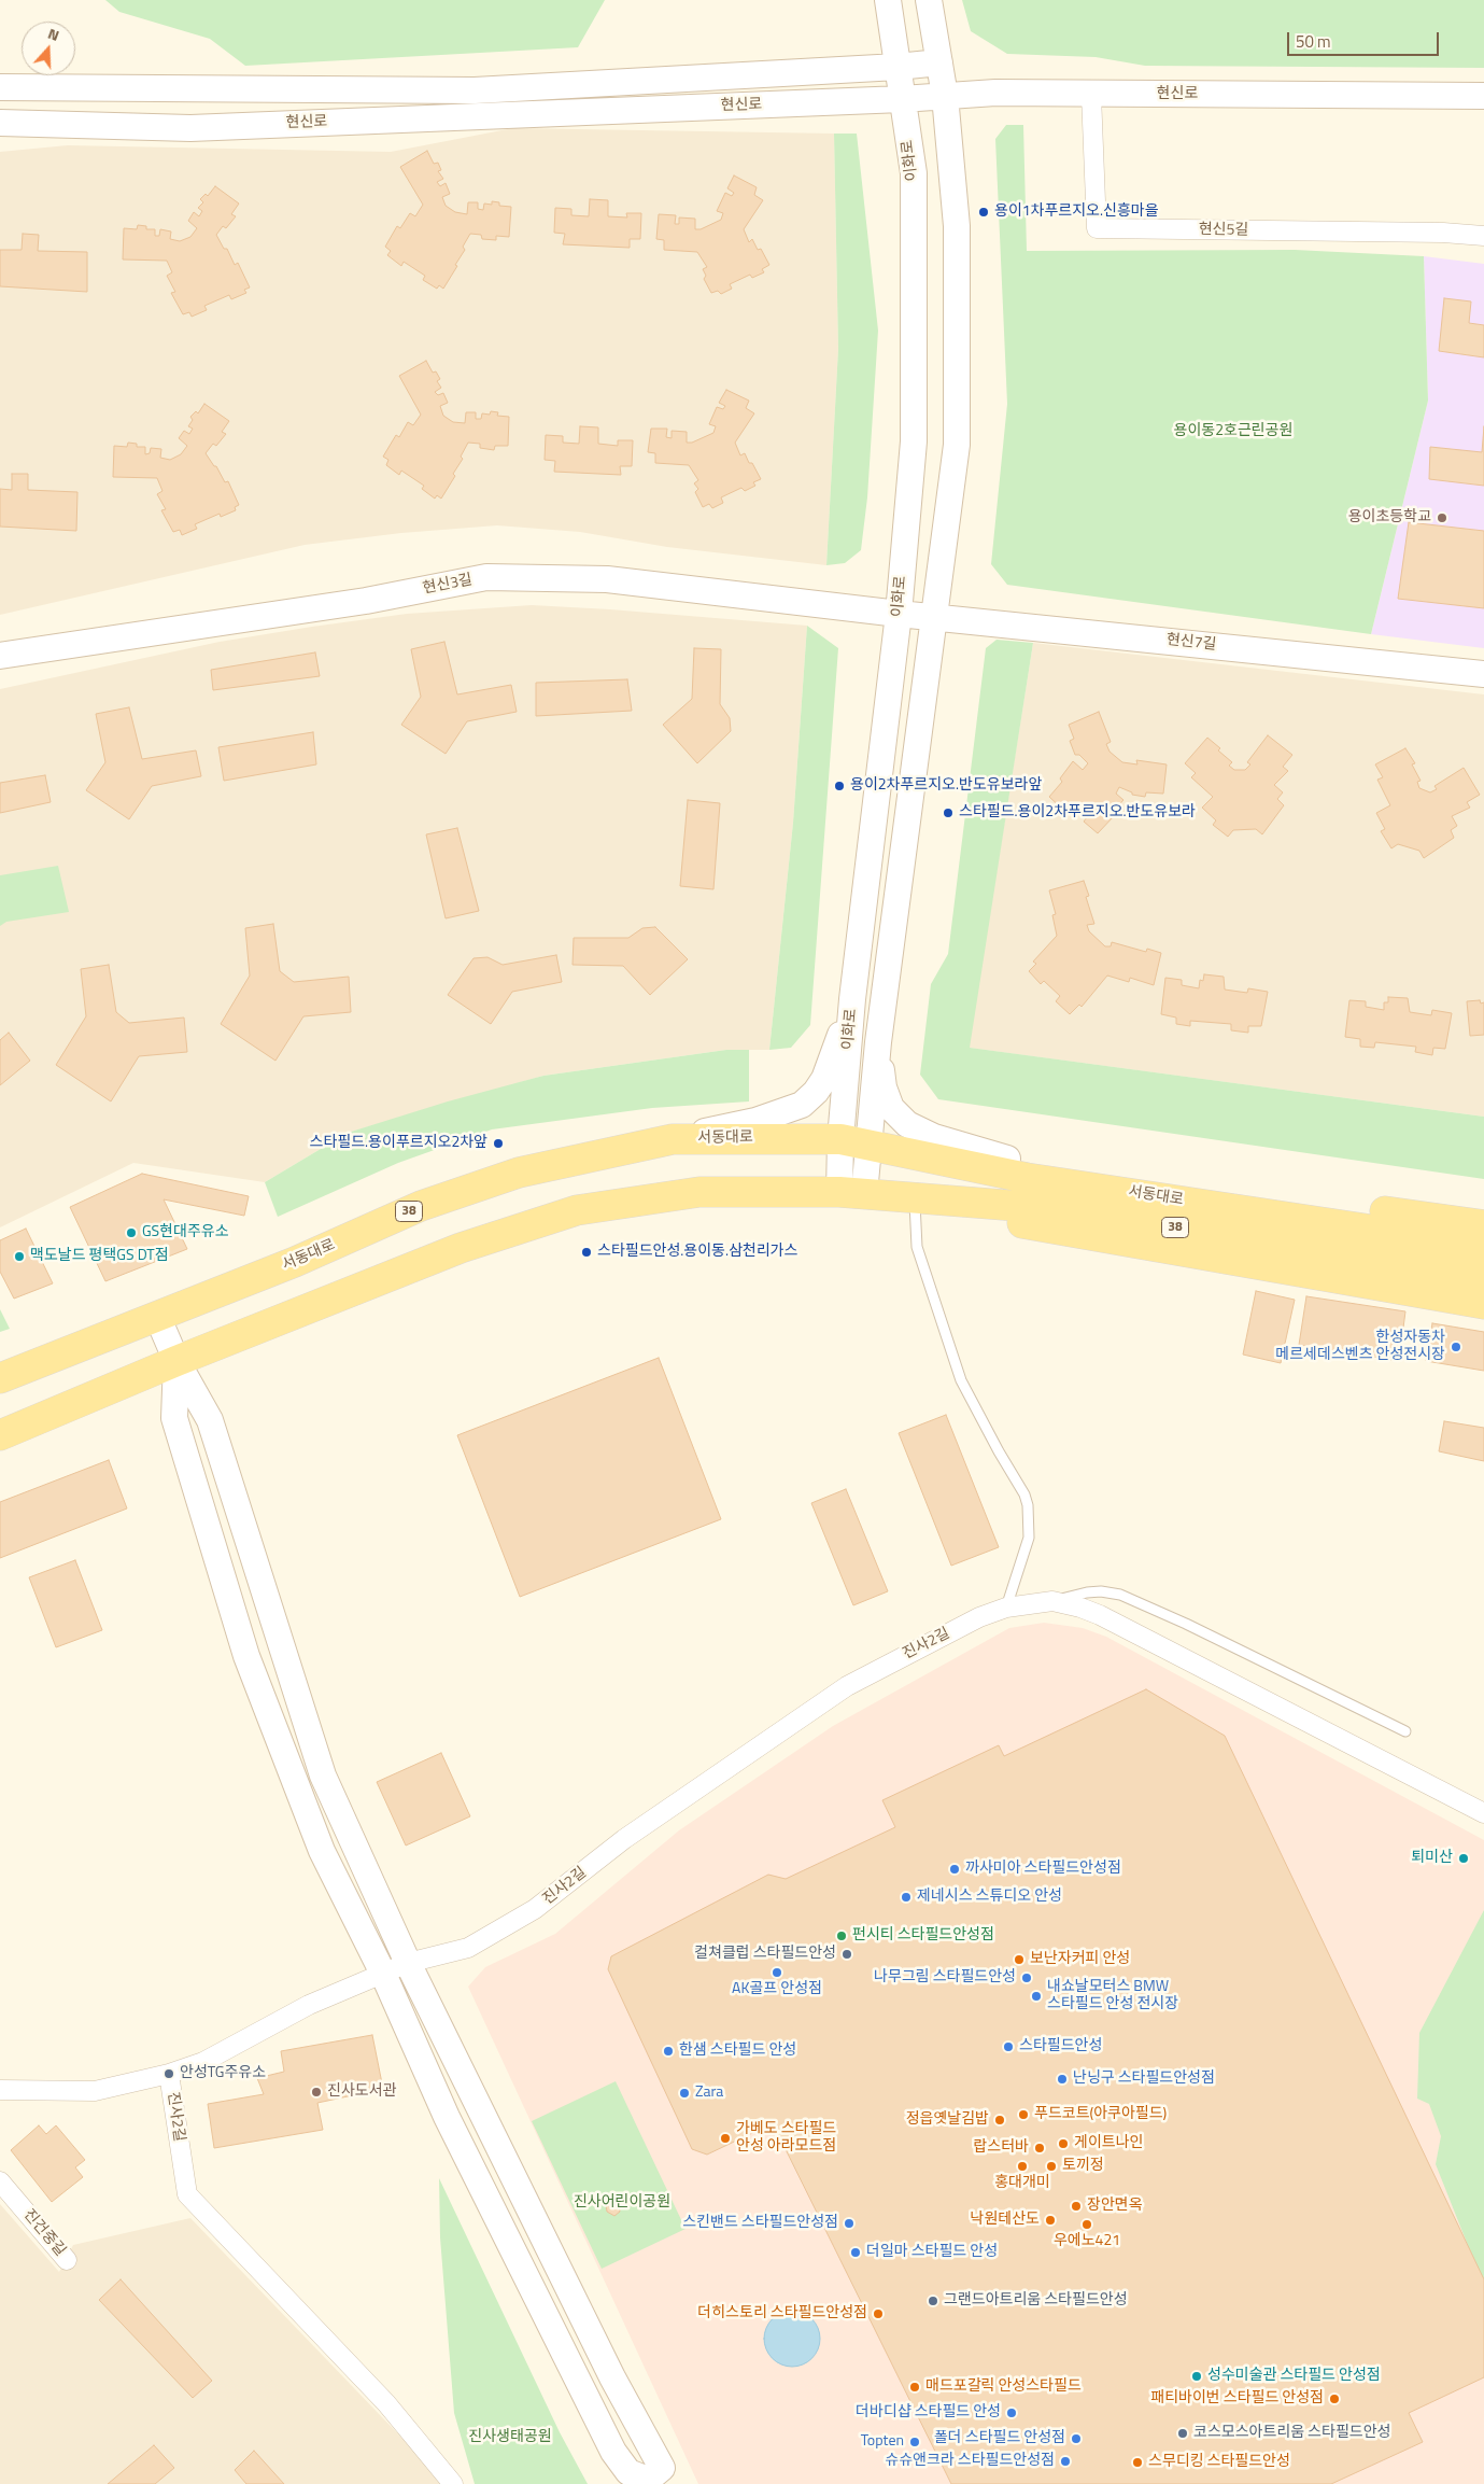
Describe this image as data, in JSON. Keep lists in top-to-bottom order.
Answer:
{
  "streets": {
    "main road": ["서동대로", "38"],
    "street": [
      "현신로",
      "이화로",
      "현신5길",
      "현신3길",
      "현신7길",
      "진사2길",
      "진건중길"
    ]
  },
  "crossings": [
    ["현신로", "이화로"],
    ["현신로", "현신5길"],
    ["이화로", "현신3길"],
    ["이화로", "현신7길"],
    ["이화로", "서동대로"],
    ["현신3길", "현신7길"]
  ],
  "parks": ["용이동2호근린공원", "진사어린이공원", "진사생태공원"],
  "places": [
    "용이1차푸르지오.신흥마을",
    "용이초등학교",
    "용이2차푸르지오.반도유보라앞",
    "스타필드.용이2차푸르지오.반도유보라",
    "스타필드.용이푸르지오2차앞",
    "GS현대주유소",
    "스타필드안성.용이동.삼천리가스",
    "맥도날드 평택GS DT점",
    "한성자동차 메르세데스벤츠 안성전시장",
    "퇴미산",
    "까사미아 스타필드안성점",
    "제네시스 스튜디오 안성",
    "펀시티 스타필드안성점",
    "컬쳐클럽 스타필드안성",
    "보난자커피 안성",
    "AK골프 안성점",
    "나무그림 스타필드안성",
    "내쇼날모터스 BMW 스타필드 안성 전시장",
    "스타필드안성",
    "한샘 스타필드 안성",
    "안성TG주유소",
    "난닝구 스타필드안성점",
    "진사도서관",
    "Zara",
    "푸드코트(아쿠아필드)",
    "정읍옛날김밥",
    "가베도 스타필드 안성 아라모드점",
    "게이트나인",
    "랍스터바",
    "홍대개미",
    "토끼정",
    "장안면옥",
    "낙원테산도",
    "스킨밴드 스타필드안성점",
    "우에노421",
    "더일마 스타필드 안성",
    "그랜드아트리움 스타필드안성",
    "더히스토리 스타필드안성점",
    "성수미술관 스타필드 안성점",
    "매드포갈릭 안성스타필드",
    "패티바이번 스타필드 안성점",
    "더바디샵 스타필드 안성",
    "코스모스아트리움 스타필드안성",
    "폴더 스타필드 안성점",
    "Topten",
    "슈슈앤크라 스타필드안성점",
    "스무디킹 스타필드안성"
  ],
  "scale_bar": "50 m",
  "north": "top"
}
